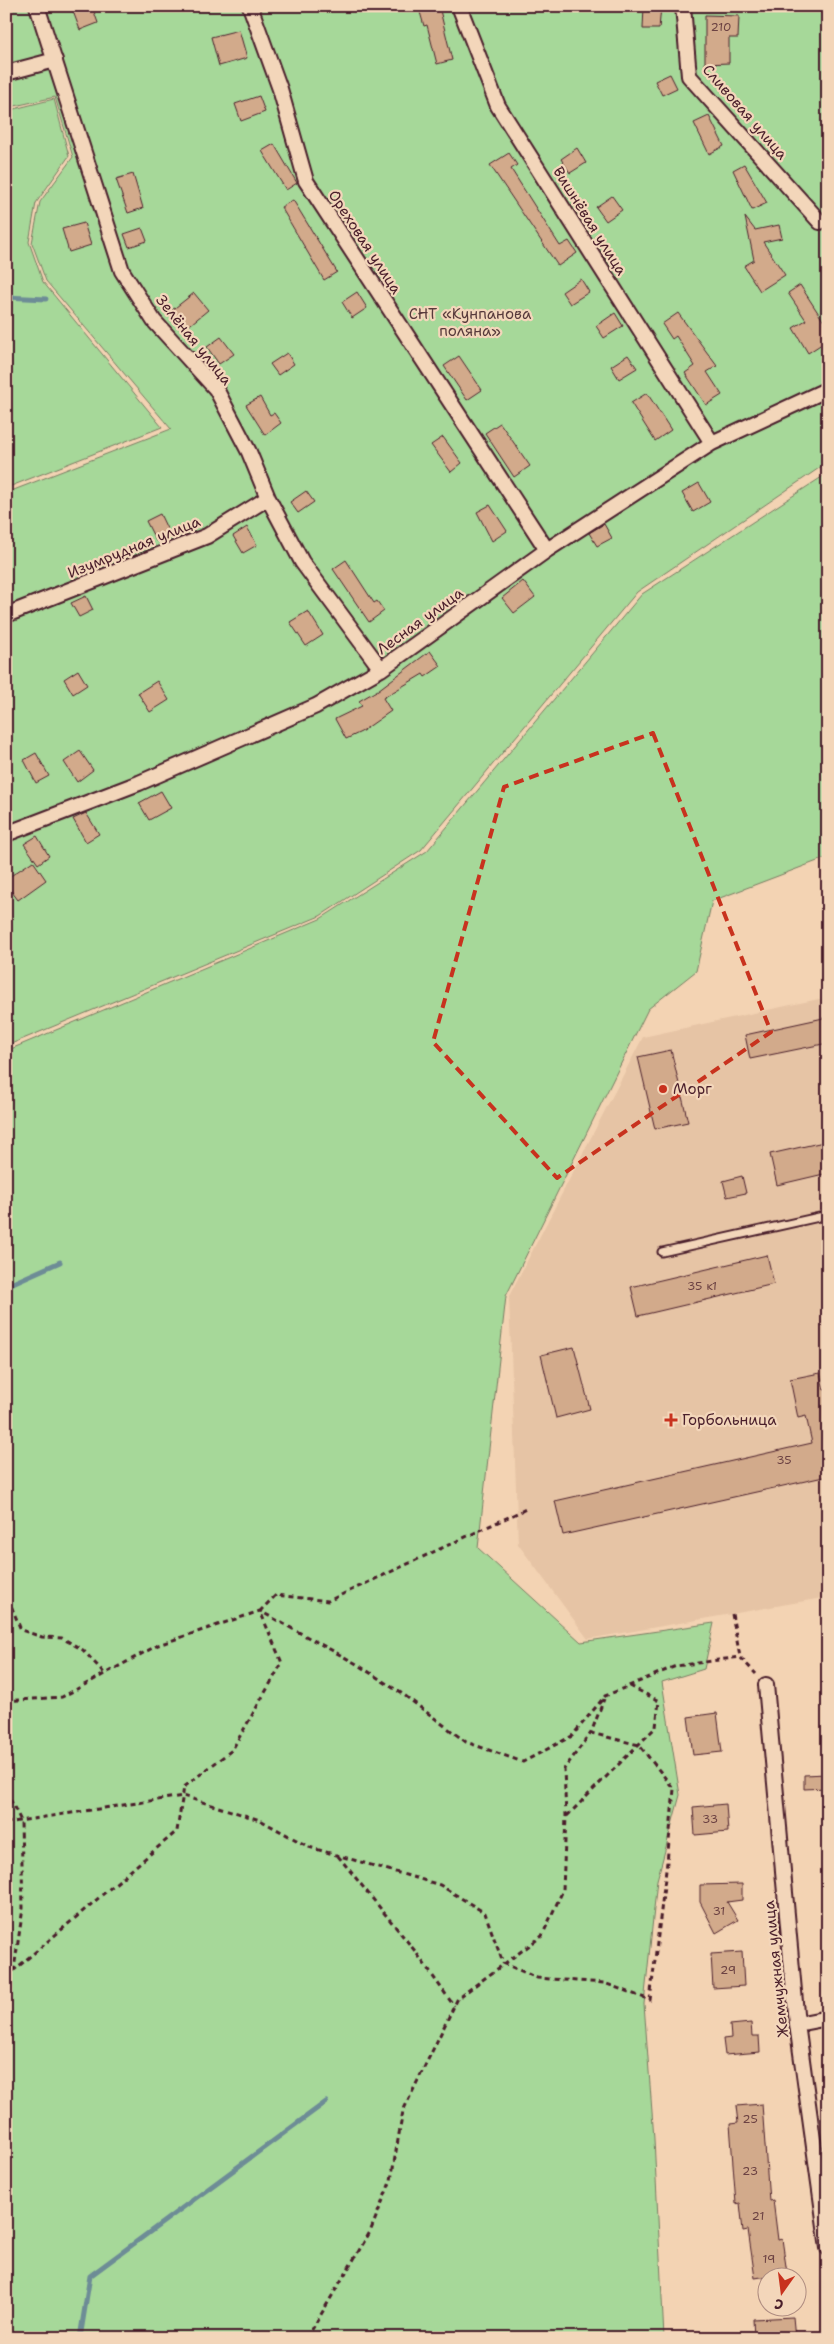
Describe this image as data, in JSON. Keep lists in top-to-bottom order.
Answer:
{
  "streets": {
    "street": [
      "Сливовая улица",
      "Вишнёвая улица",
      "Ореховая улица",
      "Зелёная улица",
      "Изумрудная улица",
      "Лесная улица",
      "Жемчужная улица"
    ]
  },
  "crossings": [
    ["Вишнёвая улица", "Лесная улица"],
    ["Ореховая улица", "Лесная улица"],
    ["Зелёная улица", "Изумрудная улица"],
    ["Зелёная улица", "Лесная улица"]
  ],
  "parks": ["СНТ «Кунпанова поляна»"],
  "places": {
    "other": ["Морг"],
    "health": ["Горбольница"]
  },
  "house_numbers": [
    "210",
    "35 к1",
    "35",
    "33",
    "31",
    "29",
    "25",
    "23",
    "21",
    "19"
  ],
  "north": "bottom"
}
